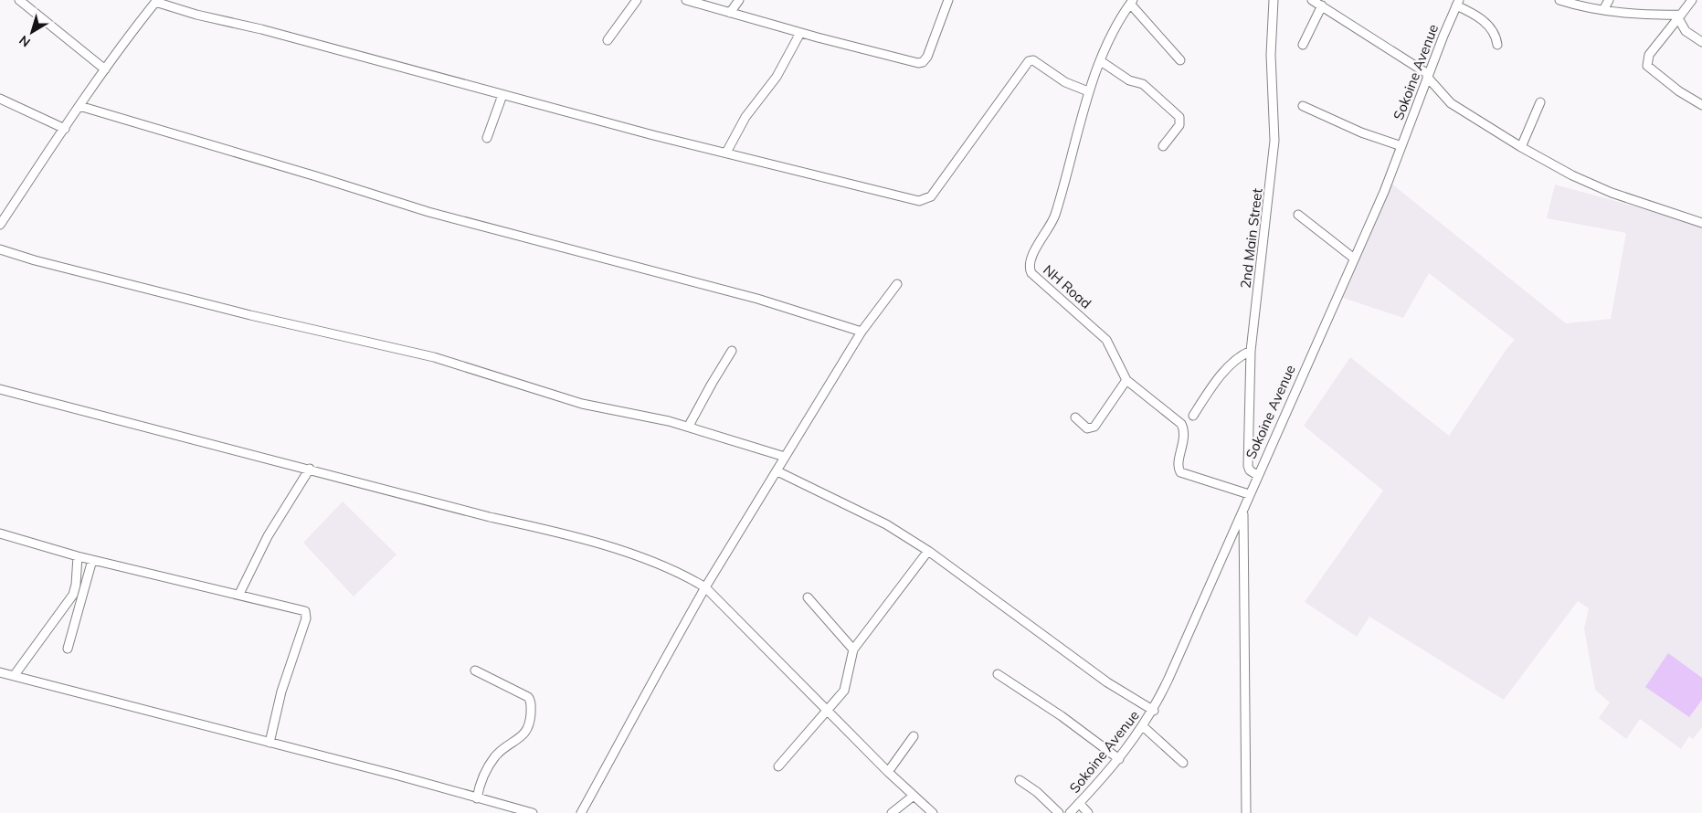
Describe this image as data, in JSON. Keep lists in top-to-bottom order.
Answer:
{
  "streets": {
    "street": ["Sokoine Avenue", "2nd Main Street", "NH Road"]
  },
  "crossings": [
    ["Sokoine Avenue", "2nd Main Street"],
    ["Sokoine Avenue", "NH Road"]
  ],
  "north": "bottom left"
}
